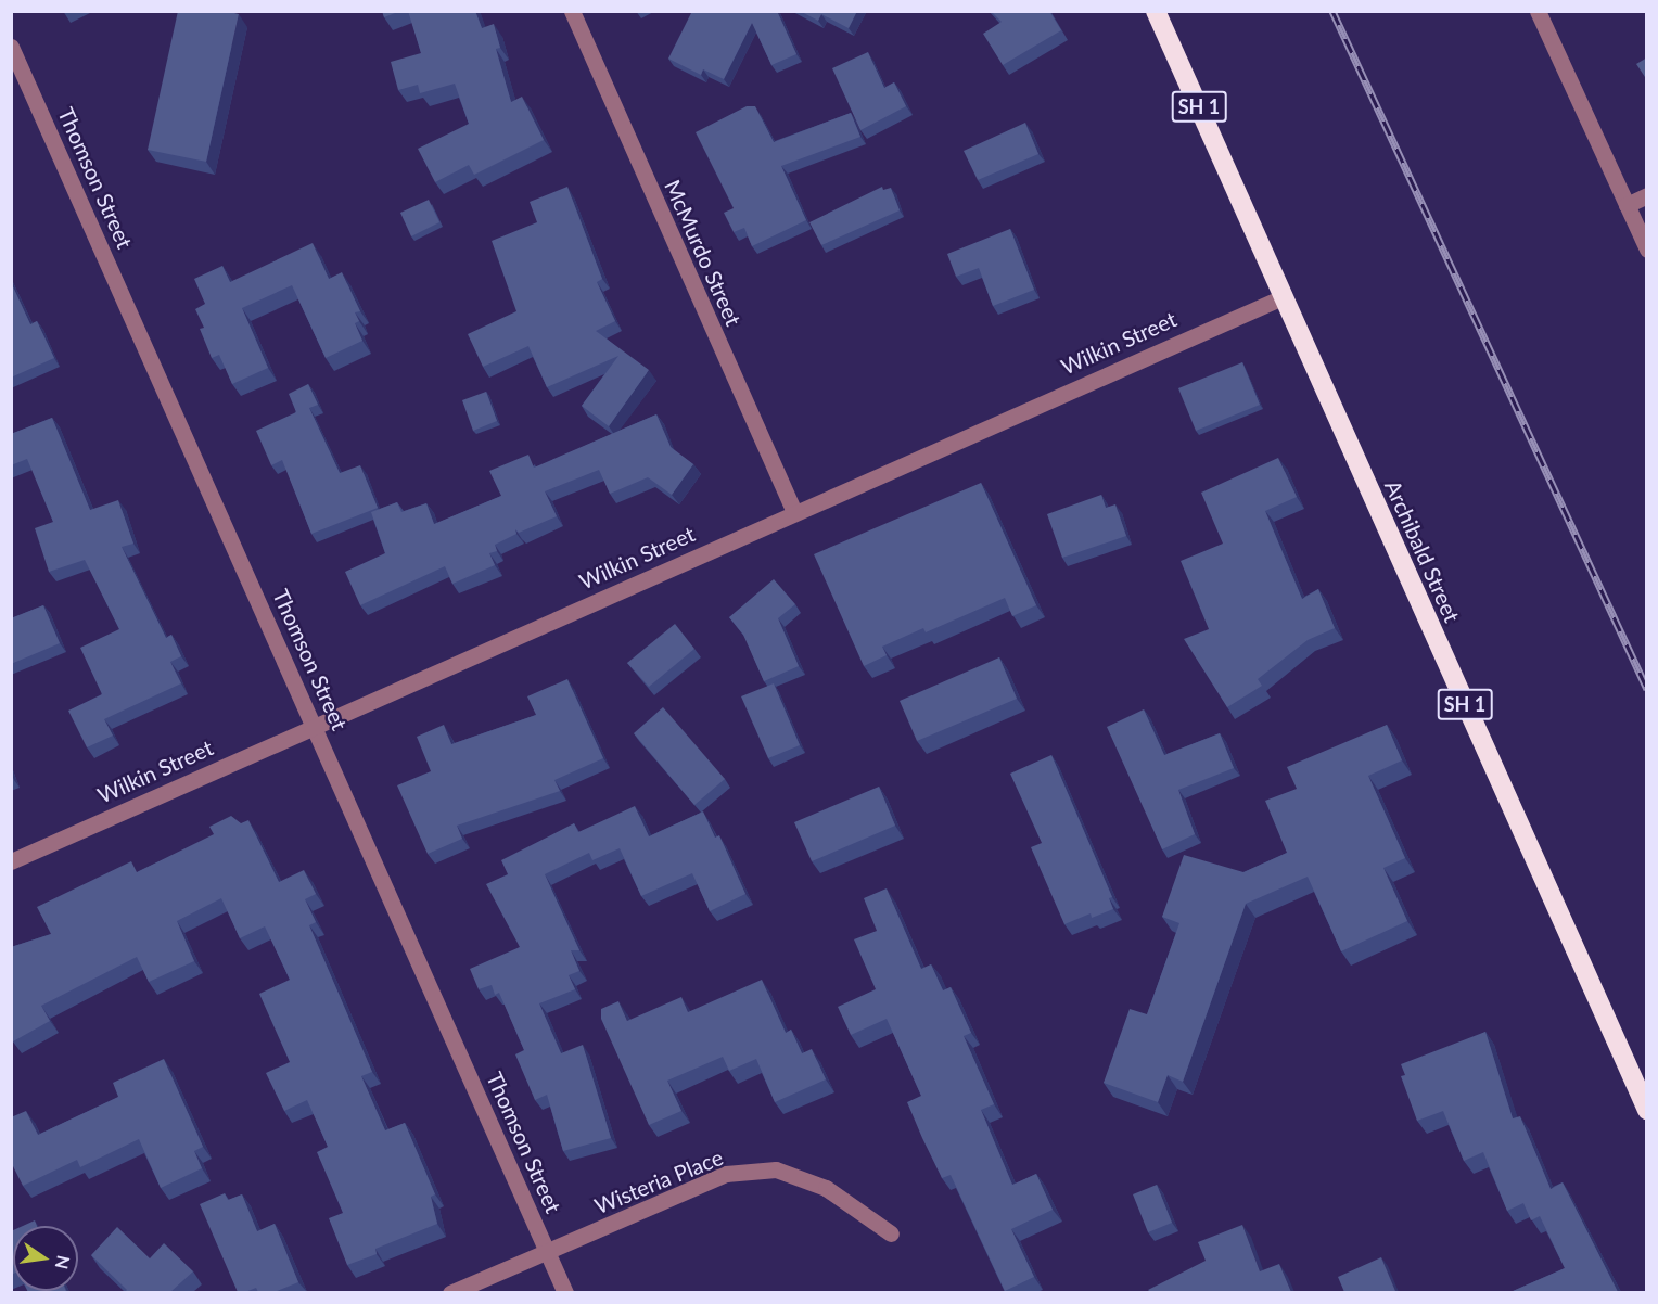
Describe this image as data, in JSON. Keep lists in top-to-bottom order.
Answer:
{
  "streets": {
    "highway": ["SH 1", "Archibald Street"],
    "street": [
      "Thomson Street",
      "McMurdo Street",
      "Wilkin Street",
      "Wisteria Place"
    ]
  },
  "crossings": [
    ["Thomson Street", "Wilkin Street"],
    ["Thomson Street", "Wisteria Place"],
    ["McMurdo Street", "Wilkin Street"],
    ["Wilkin Street", "Archibald Street"]
  ],
  "north": "right"
}
